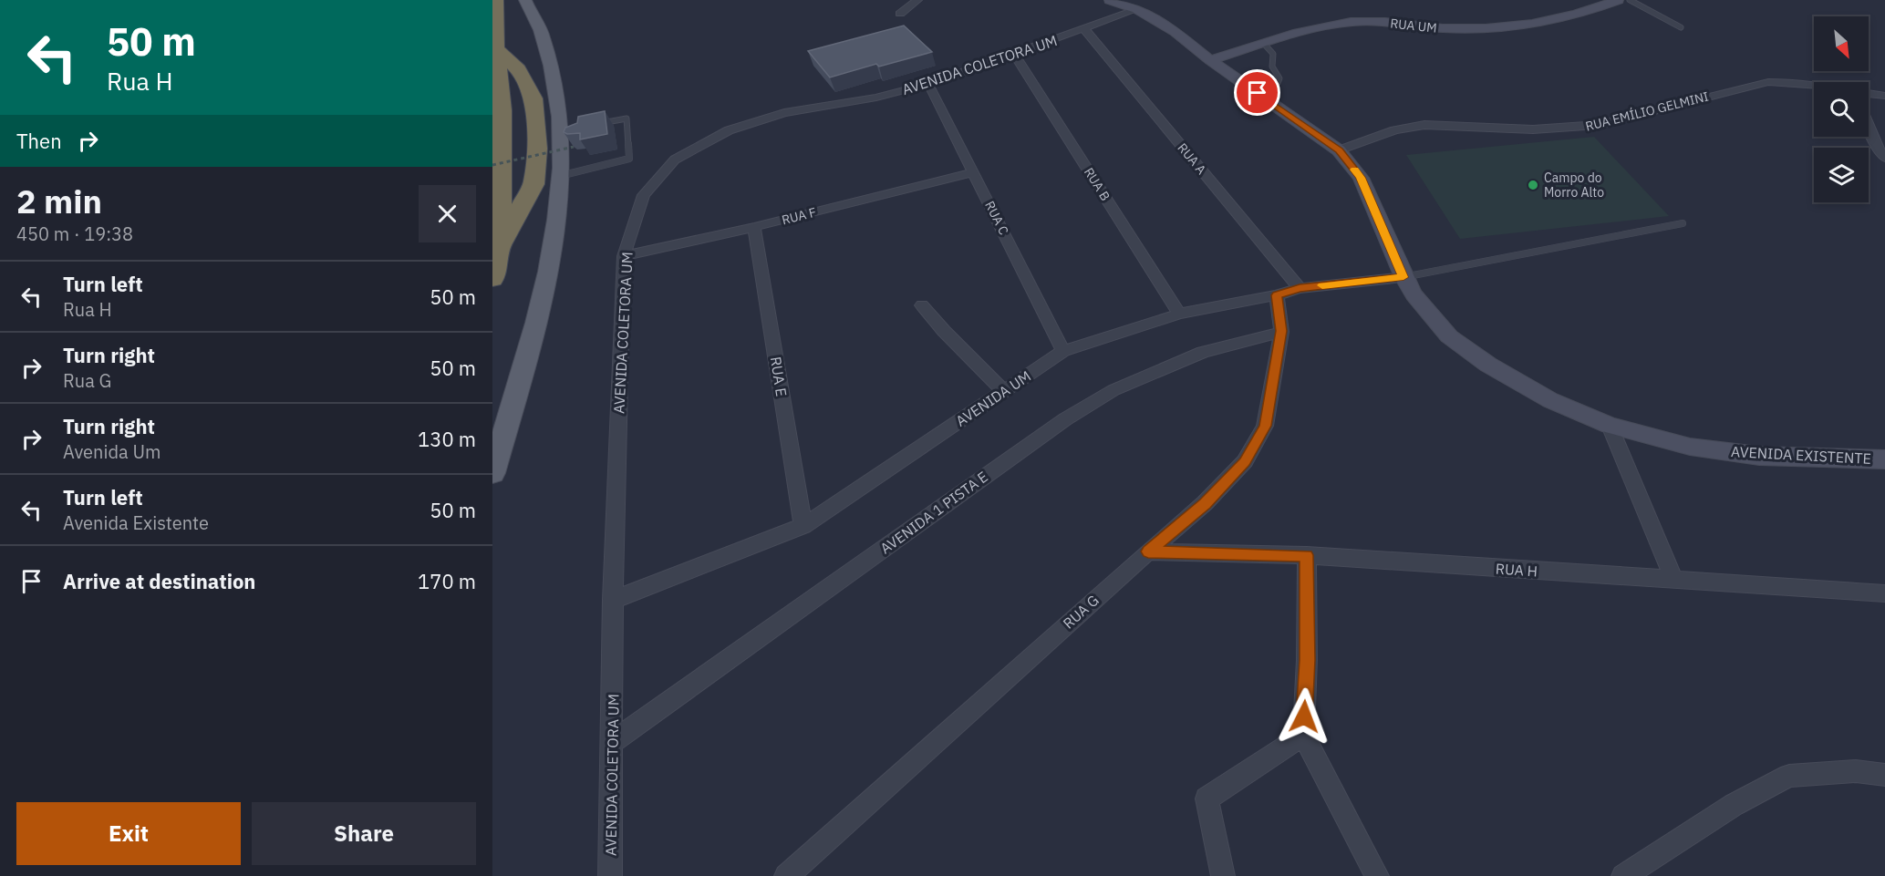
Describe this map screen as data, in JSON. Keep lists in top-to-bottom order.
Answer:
{
  "streets": {
    "street": [
      "RUA UM",
      "AVENIDA COLETORA UM",
      "RUA EMÍLIO GELMINI",
      "RUA A",
      "RUA B",
      "RUA F",
      "RUA C",
      "RUA E",
      "AVENIDA UM",
      "AVENIDA EXISTENTE",
      "AVENIDA 1 PISTA E",
      "RUA H",
      "RUA G"
    ]
  },
  "crossings": [
    ["RUA UM", "AVENIDA EXISTENTE"],
    ["AVENIDA COLETORA UM", "RUA A"],
    ["AVENIDA COLETORA UM", "RUA B"],
    ["AVENIDA COLETORA UM", "RUA F"],
    ["AVENIDA COLETORA UM", "RUA C"],
    ["AVENIDA COLETORA UM", "AVENIDA UM"],
    ["AVENIDA COLETORA UM", "AVENIDA EXISTENTE"],
    ["AVENIDA COLETORA UM", "AVENIDA 1 PISTA E"],
    ["RUA EMÍLIO GELMINI", "AVENIDA EXISTENTE"],
    ["RUA A", "AVENIDA UM"],
    ["RUA B", "AVENIDA UM"],
    ["RUA F", "RUA C"],
    ["RUA F", "RUA E"],
    ["RUA C", "AVENIDA UM"],
    ["RUA E", "AVENIDA UM"],
    ["AVENIDA UM", "AVENIDA EXISTENTE"],
    ["AVENIDA UM", "RUA G"],
    ["AVENIDA 1 PISTA E", "RUA G"],
    ["RUA H", "RUA G"]
  ],
  "places": ["Campo do Morro Alto"],
  "north": "bottom right",
  "page": {
    "turn": ["50 m", "Rua H"],
    "then": "Then",
    "heading": ["2 min", "450 m · 19:38"],
    "list": [
      {
        "name": "Turn left",
        "note": "Rua H",
        "value": "50 m"
      },
      {
        "name": "Turn right",
        "note": "Rua G",
        "value": "50 m"
      },
      {
        "name": "Turn right",
        "note": "Avenida Um",
        "value": "130 m"
      },
      {
        "name": "Turn left",
        "note": "Avenida Existente",
        "value": "50 m"
      },
      {
        "name": "Arrive at destination",
        "value": "170 m"
      }
    ],
    "buttons": ["Exit", "Share"]
  }
}
